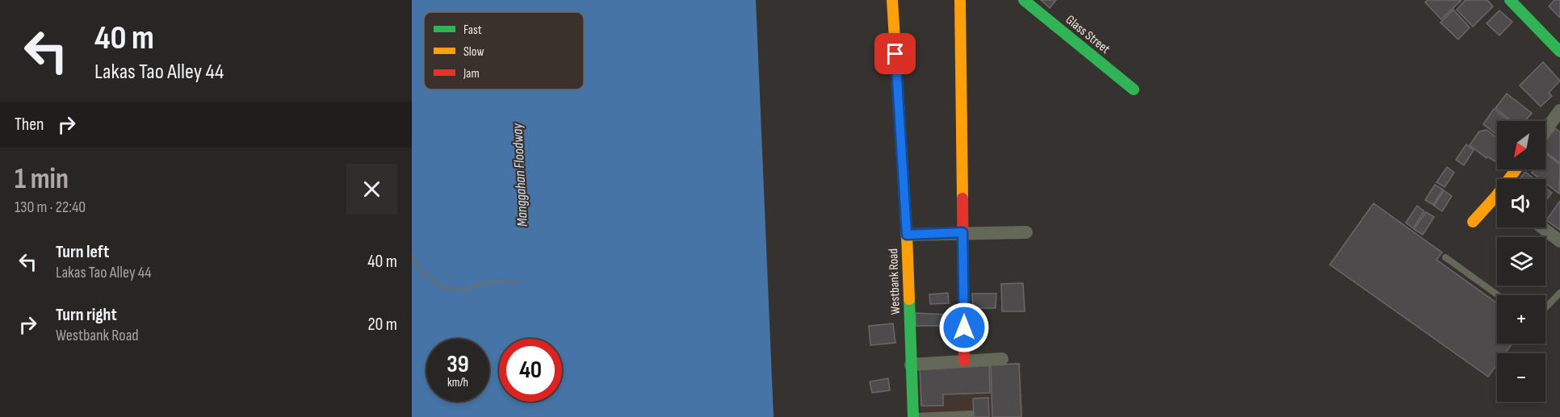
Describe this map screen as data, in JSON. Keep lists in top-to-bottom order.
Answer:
{
  "streets": {
    "street": ["Glass Street", "Westbank Road"]
  },
  "water": ["Manggahan Floodway"],
  "legend": ["Fast", "Slow", "Jam"],
  "north": "bottom left",
  "page": {
    "turn": ["40 m", "Lakas Tao Alley 44"],
    "then": "Then",
    "map_buttons": ["+", "−"],
    "heading": ["1 min", "130 m · 22:40"],
    "list": [
      {
        "name": "Turn left",
        "note": "Lakas Tao Alley 44",
        "value": "40 m"
      },
      {
        "name": "Turn right",
        "note": "Westbank Road",
        "value": "20 m"
      }
    ],
    "speed": "39 km/h",
    "limit": "40"
  }
}
